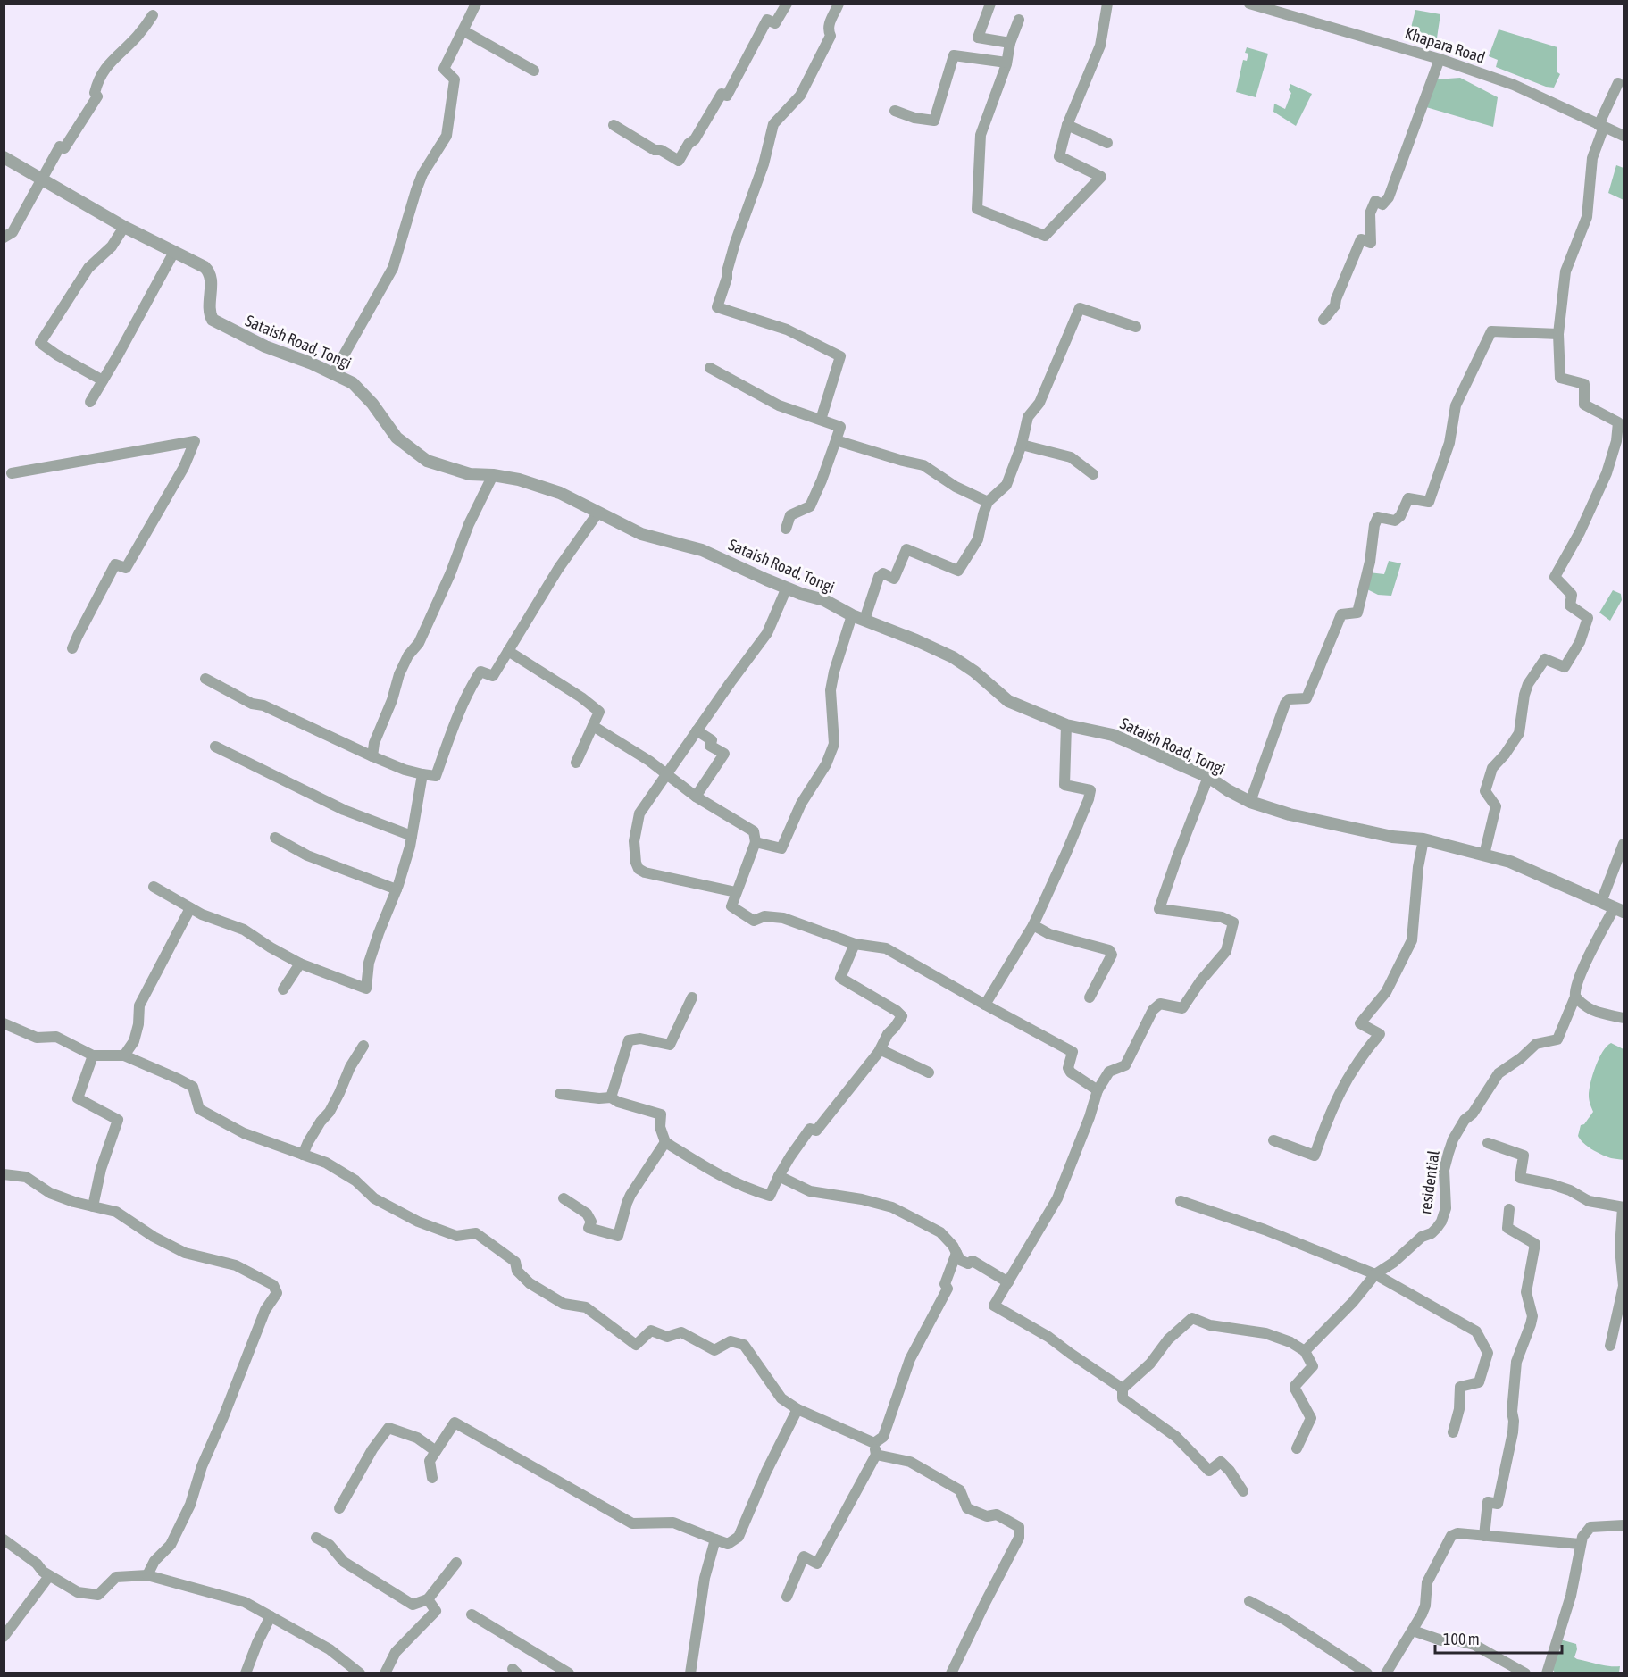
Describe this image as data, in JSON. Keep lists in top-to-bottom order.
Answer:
{
  "streets": {
    "street": ["Khapara Road", "Sataish Road, Tongi", "residential"]
  },
  "crossings": [
    ["Sataish Road, Tongi", "residential"]
  ],
  "scale_bar": "100 m"
}
